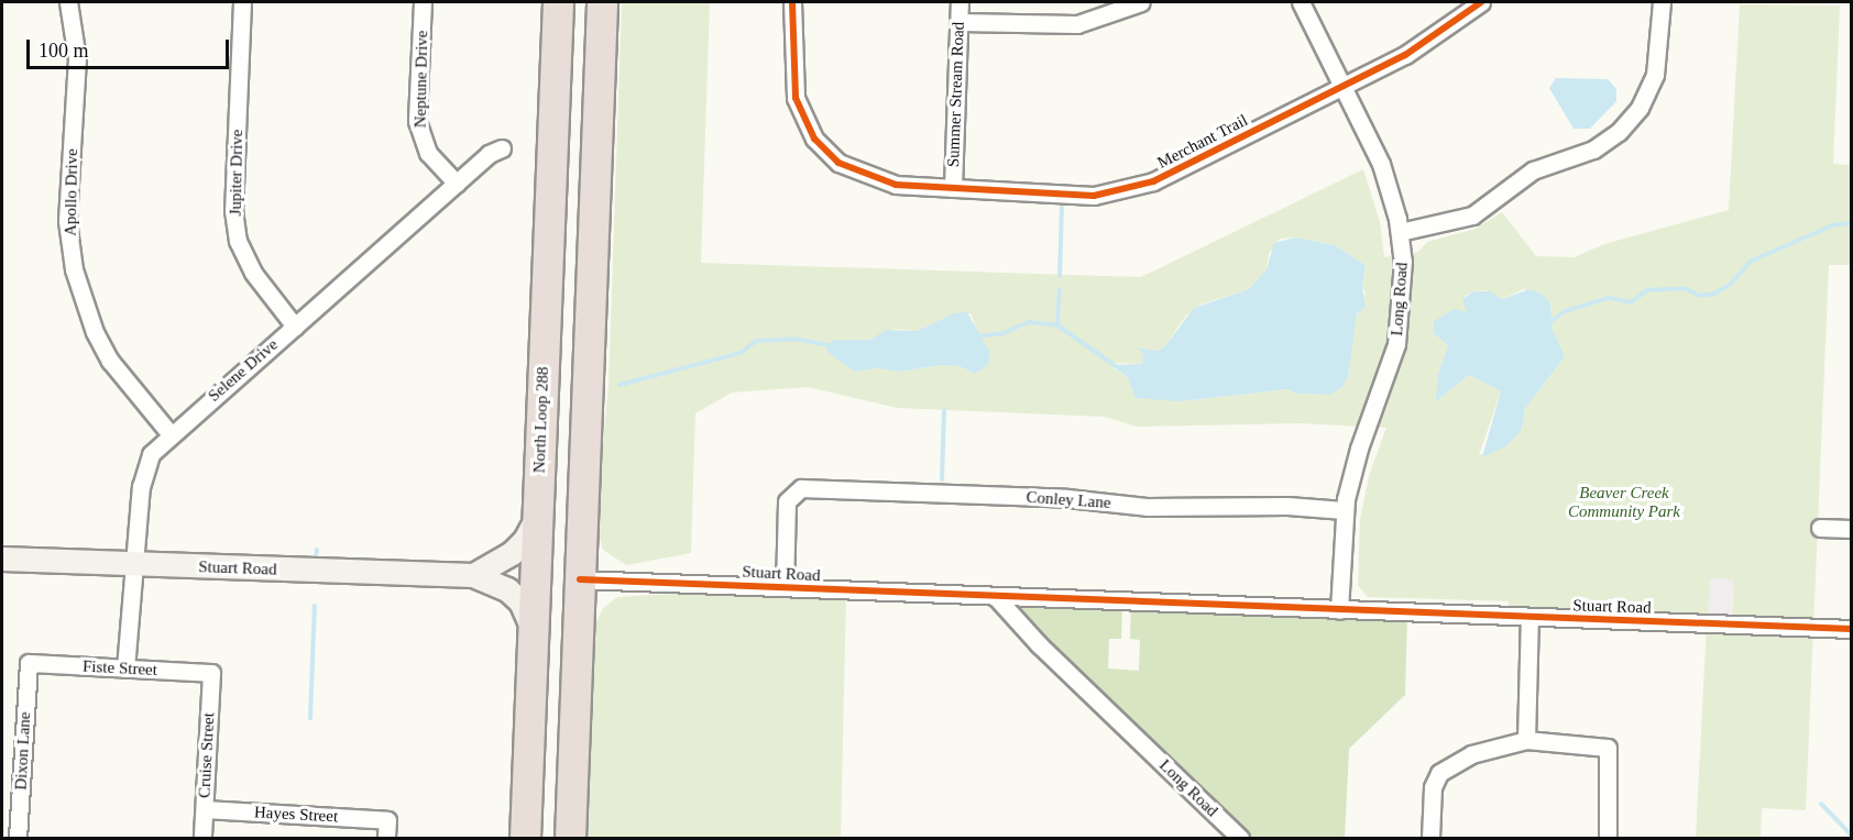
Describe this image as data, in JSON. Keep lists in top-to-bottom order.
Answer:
{
  "streets": {
    "highway": ["North Loop 288"],
    "street": [
      "Neptune Drive",
      "Summer Stream Road",
      "Merchant Trail",
      "Jupiter Drive",
      "Apollo Drive",
      "Long Road",
      "Selene Drive",
      "Conley Lane",
      "Stuart Road",
      "Fiste Street",
      "Dixon Lane",
      "Cruise Street",
      "Hayes Street"
    ]
  },
  "crossings": [
    ["Neptune Drive", "Selene Drive"],
    ["Summer Stream Road", "Merchant Trail"],
    ["Merchant Trail", "Long Road"],
    ["Jupiter Drive", "Selene Drive"],
    ["Apollo Drive", "Selene Drive"],
    ["Long Road", "Conley Lane"],
    ["Long Road", "Stuart Road"],
    ["Selene Drive", "Stuart Road"],
    ["Selene Drive", "Fiste Street"],
    ["North Loop 288", "Stuart Road"],
    ["Conley Lane", "Stuart Road"],
    ["Fiste Street", "Dixon Lane"],
    ["Fiste Street", "Cruise Street"],
    ["Cruise Street", "Hayes Street"]
  ],
  "parks": ["Beaver Creek Community Park"],
  "scale_bar": "100 m"
}
